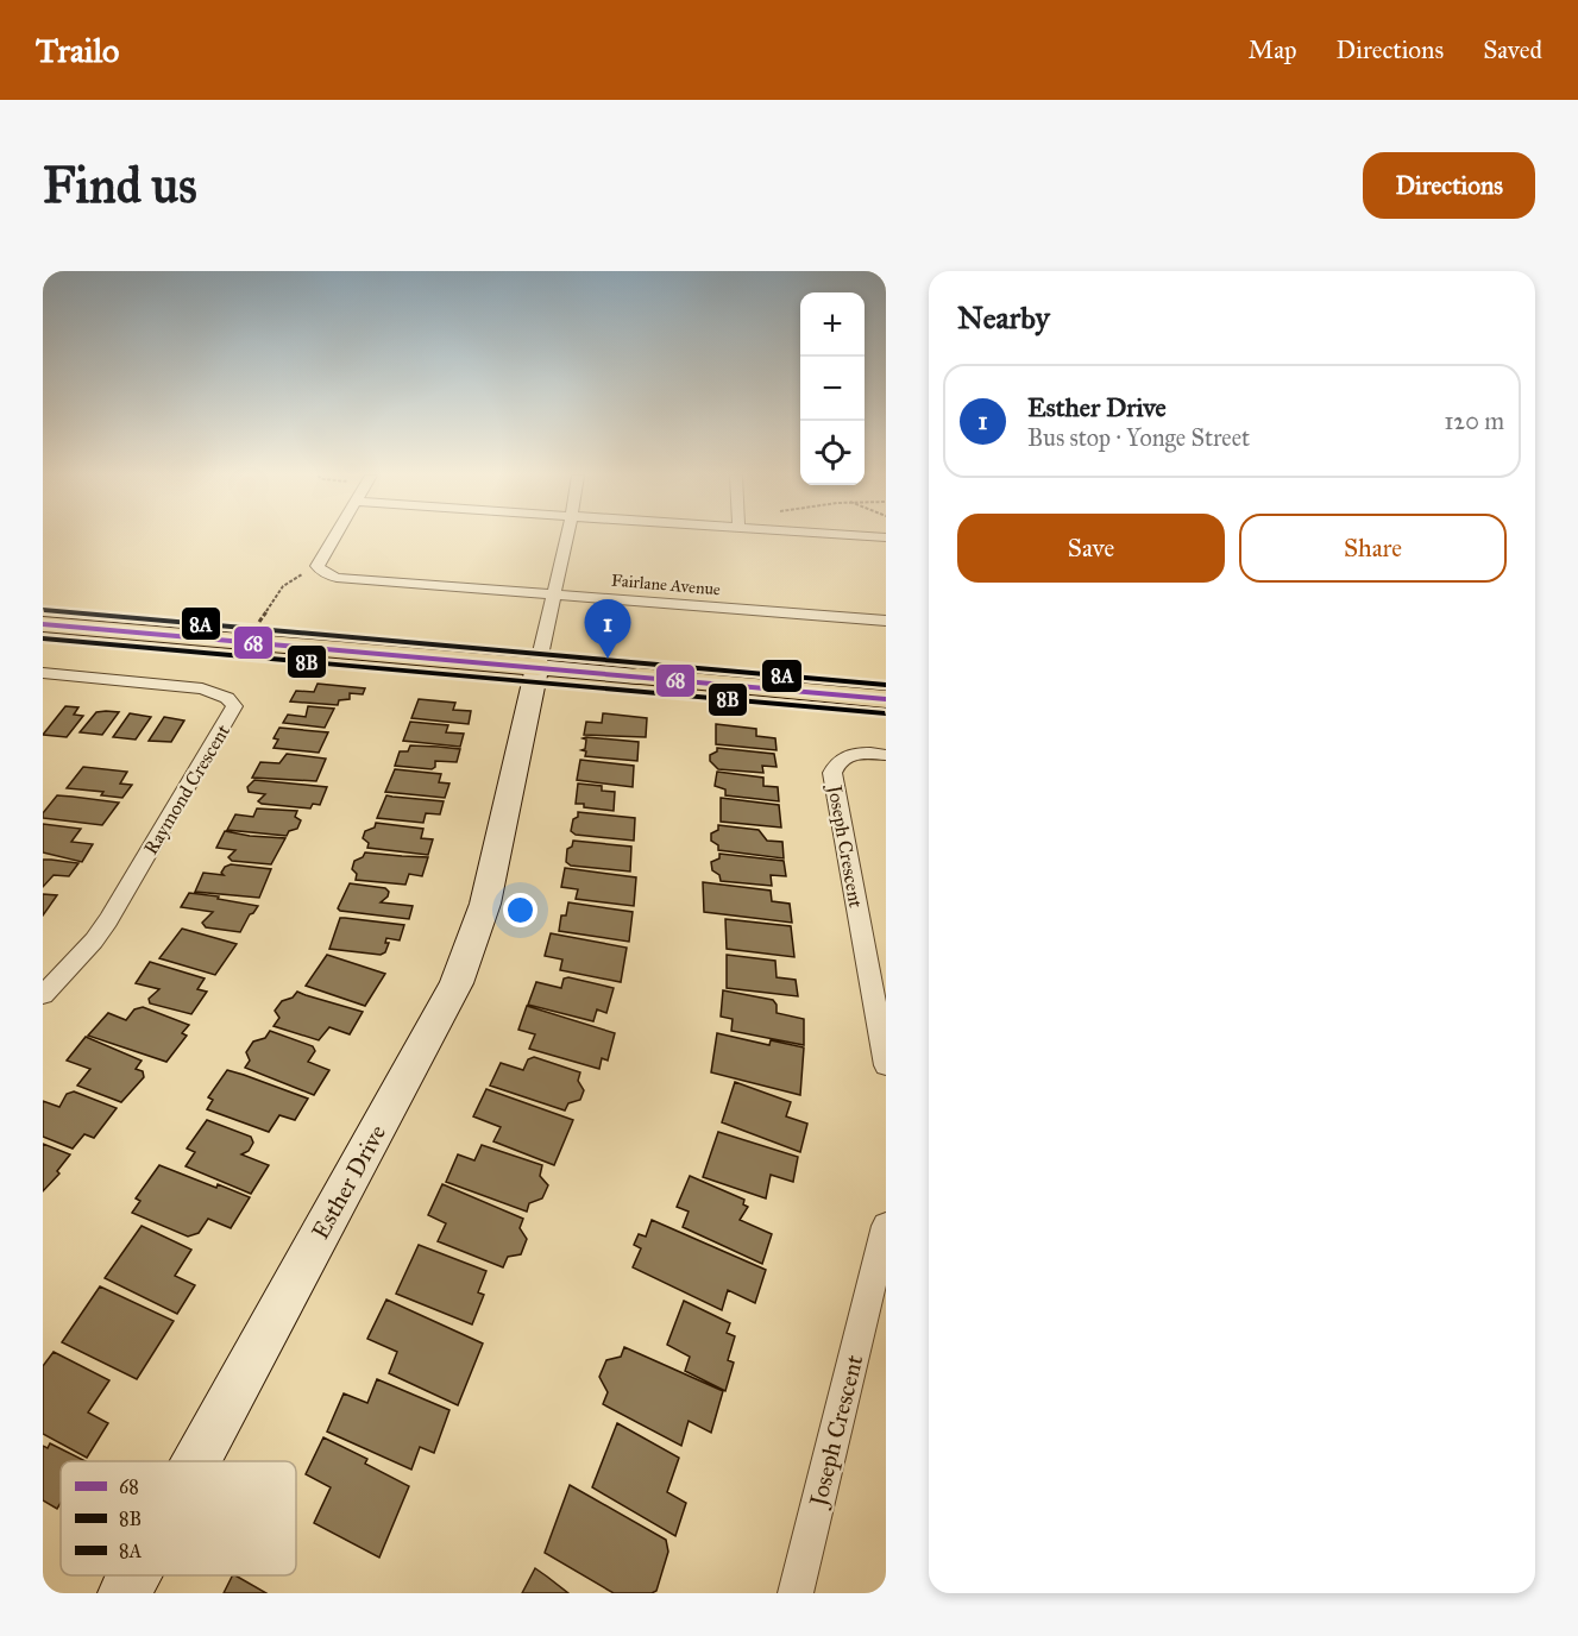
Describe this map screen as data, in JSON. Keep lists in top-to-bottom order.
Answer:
{
  "streets": {
    "street": [
      "Fairlane Avenue",
      "Raymond Crescent",
      "Joseph Crescent",
      "Esther Drive"
    ]
  },
  "lines": ["transit line 8A", "transit line 68", "transit line 8B"],
  "legend": ["68", "8B", "8A"],
  "page": {
    "header": "Trailo",
    "nav": ["Map", "Directions", "Saved"],
    "buttons": [
      "Directions",
      ["Save", "Share"]
    ],
    "title": "Find us",
    "heading": "Nearby",
    "map_buttons": ["+", "−"],
    "list": [
      {
        "mark": "1",
        "name": "Esther Drive",
        "note": "Bus stop · Yonge Street",
        "value": "120 m"
      }
    ],
    "pins": "1"
  }
}
